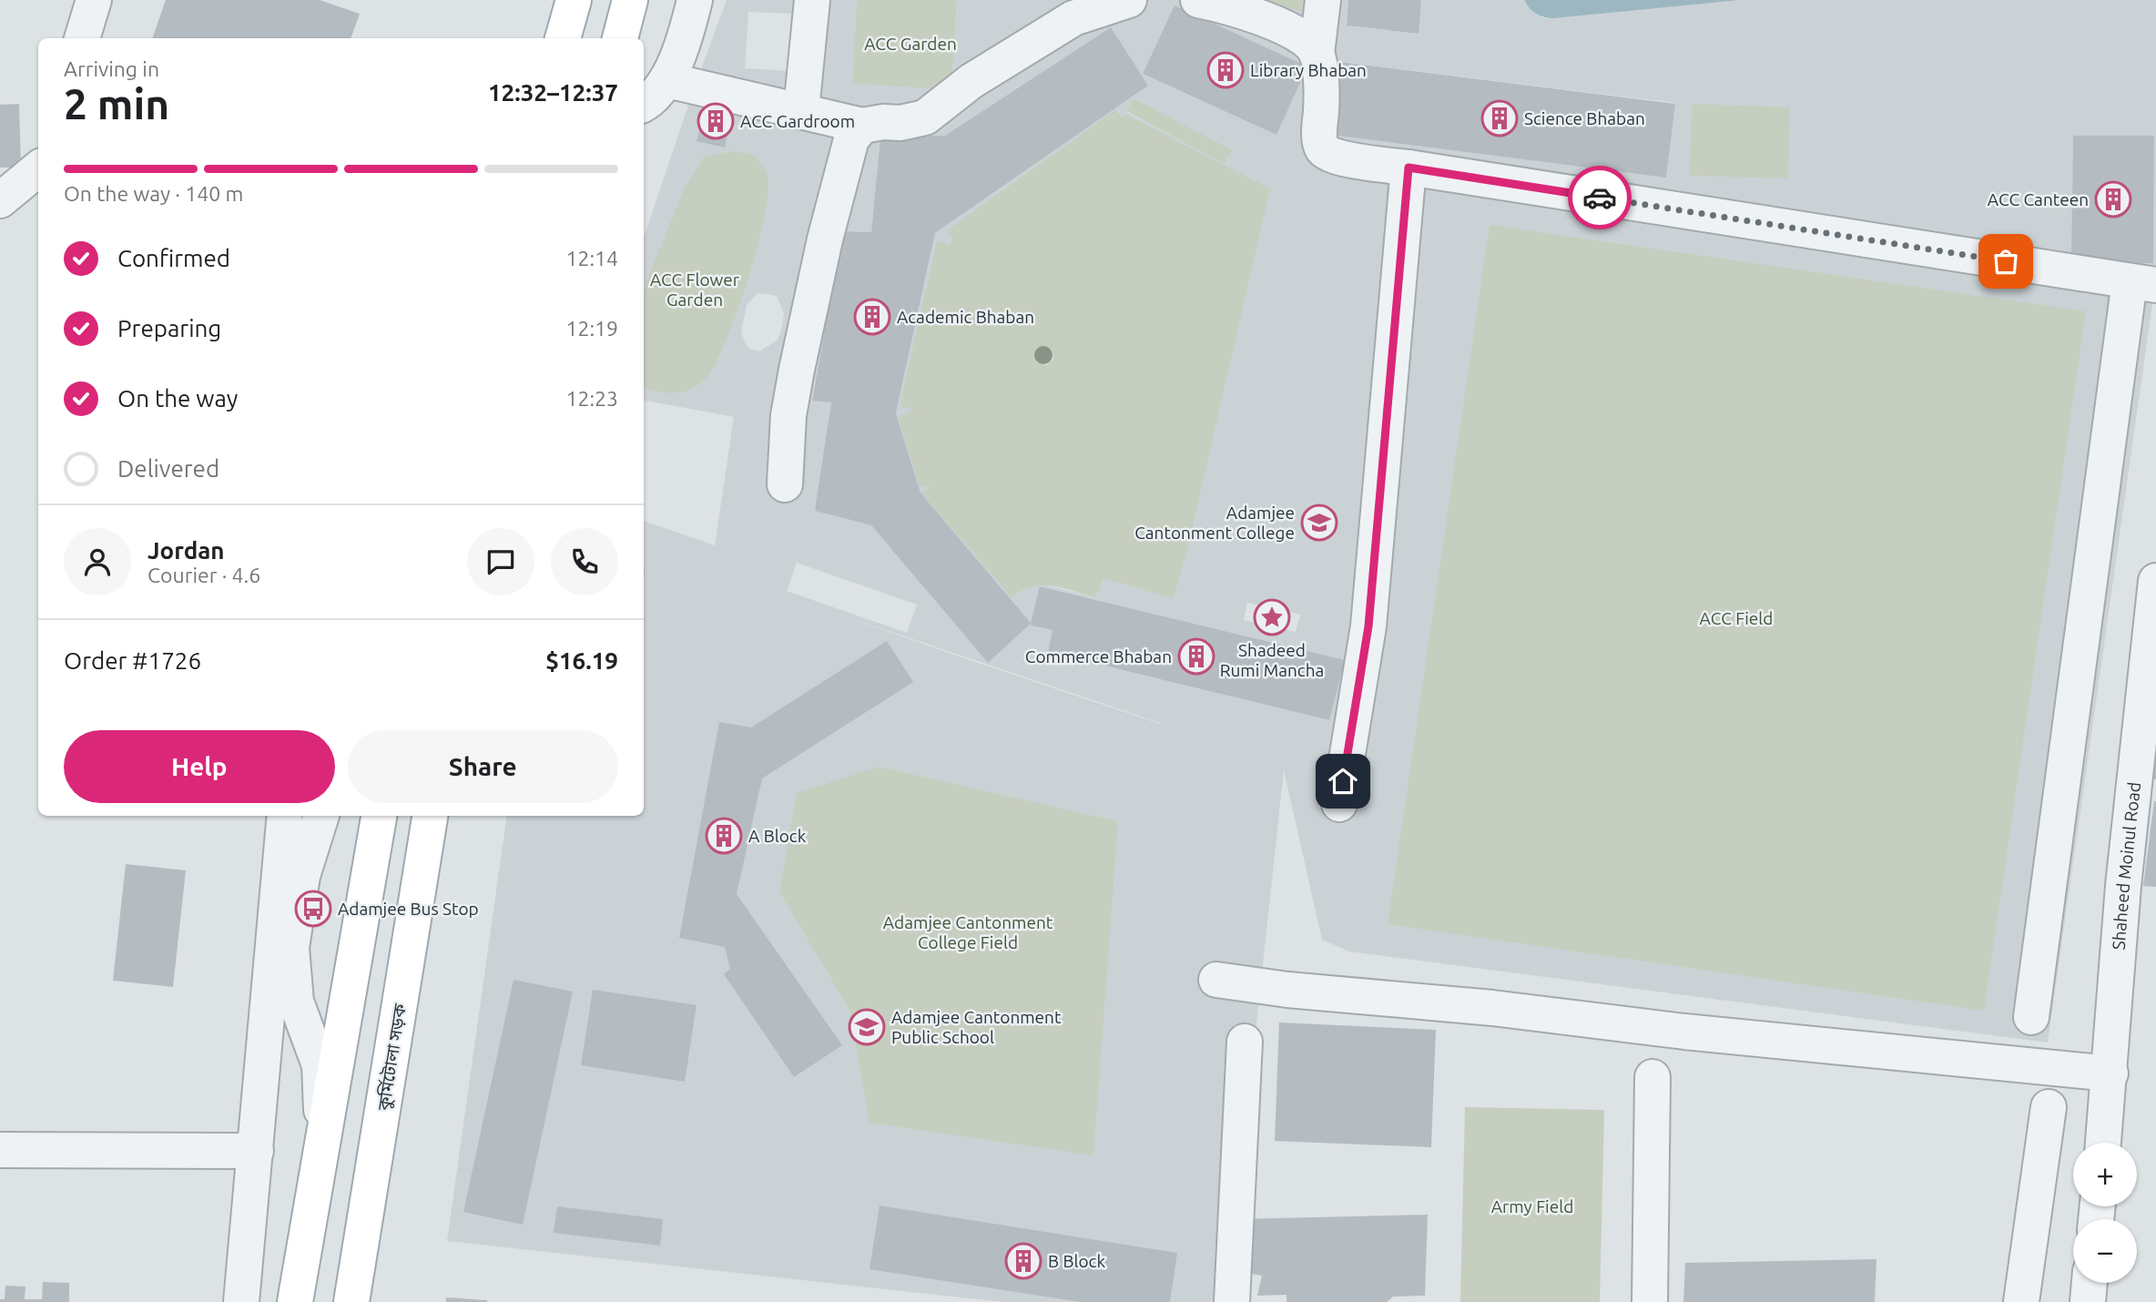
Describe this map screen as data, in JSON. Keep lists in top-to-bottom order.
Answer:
{
  "streets": {
    "main road": ["কুর্মিটোলা সড়ক"],
    "street": ["Shaheed Moinul Road"]
  },
  "parks": [
    "ACC Garden",
    "ACC Flower Garden",
    "ACC Field",
    "Adamjee Cantonment College Field",
    "Army Field"
  ],
  "places": {
    "building": [
      "Library Bhaban",
      "Science Bhaban",
      "ACC Gardroom",
      "ACC Canteen",
      "Academic Bhaban",
      "Commerce Bhaban",
      "A Block",
      "B Block"
    ],
    "school or university": ["Adamjee Cantonment College", "Adamjee Cantonment Public School"],
    "place": ["Shadeed Rumi Mancha"],
    "bus stop": ["Adamjee Bus Stop"]
  },
  "page": {
    "heading": ["2 min", "Arriving in", "12:32–12:37"],
    "panel": [
      "Jordan",
      "Courier · 4.6",
      "Order #1726",
      "$16.19"
    ],
    "bar": "On the way · 140 m",
    "list": [
      ["Confirmed", "12:14"],
      ["Preparing", "12:19"],
      ["On the way", "12:23"],
      "Delivered"
    ],
    "buttons": ["Help", "Share"],
    "map_buttons": ["+", "−"]
  }
}
